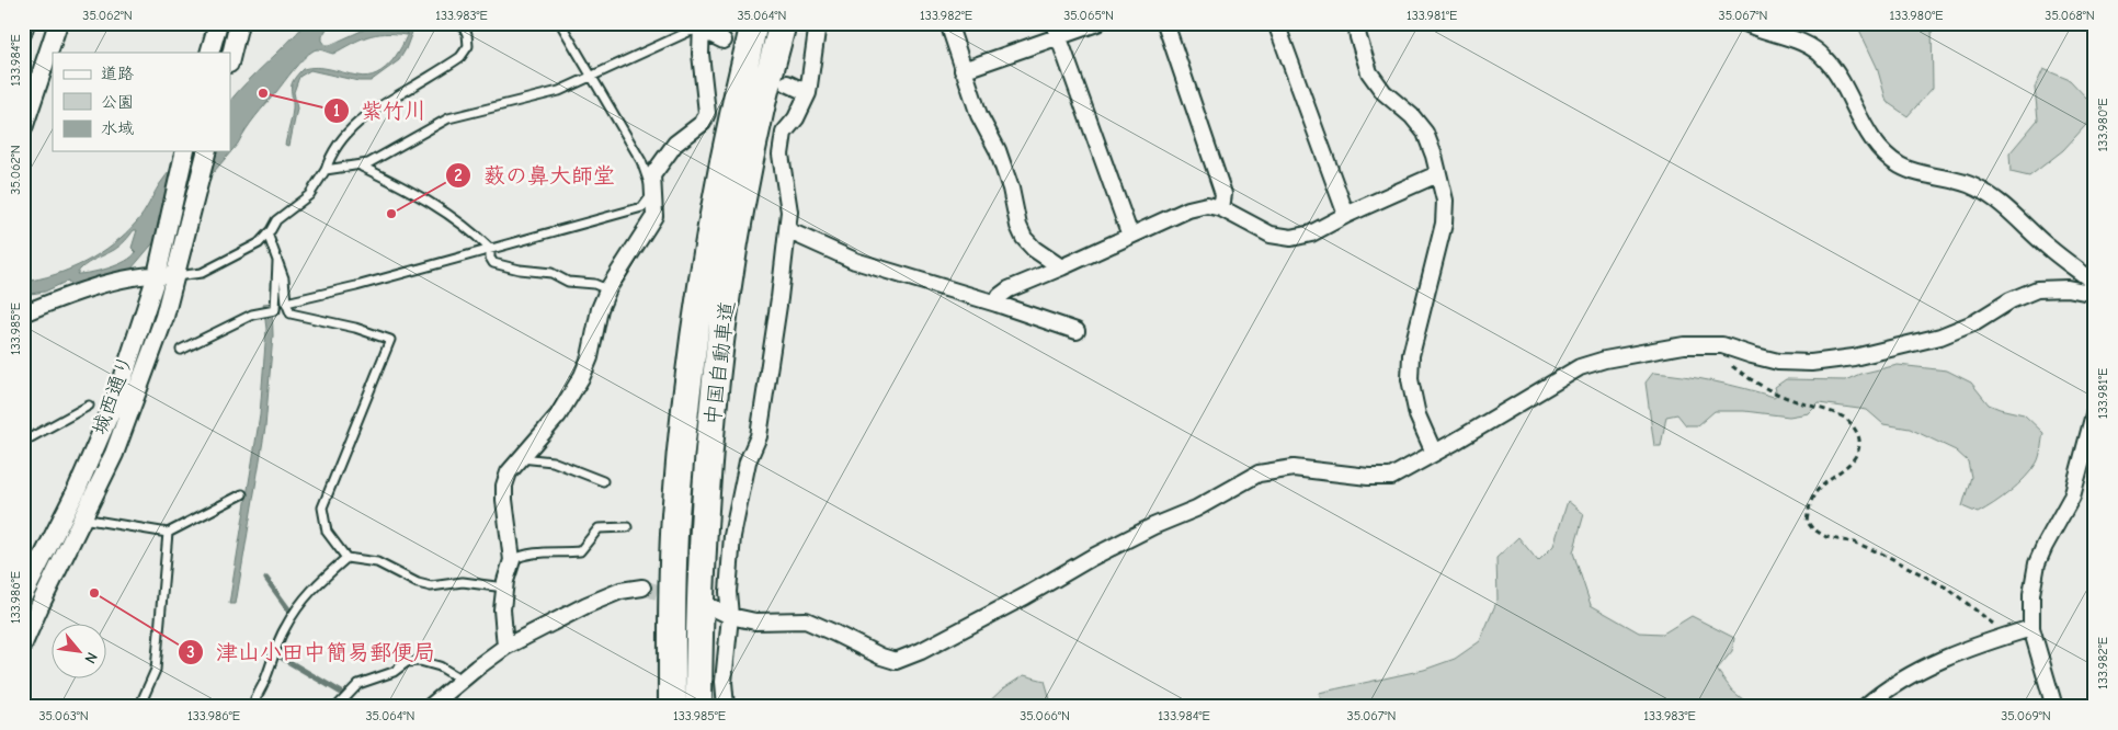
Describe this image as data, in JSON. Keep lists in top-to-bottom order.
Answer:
{
  "streets": {
    "highway": ["中国自動車道"],
    "street": ["城西通り"]
  },
  "places": ["紫竹川", "薮の鼻大師堂", "津山小田中簡易郵便局"],
  "legend": ["道路", "公園", "水域"],
  "north": "bottom right",
  "coordinates": [
    "35.062°N",
    "133.983°E",
    "35.064°N",
    "133.982°E",
    "35.065°N",
    "133.981°E",
    "35.067°N",
    "133.980°E",
    "35.068°N",
    "133.984°E",
    "133.985°E",
    "133.986°E",
    "35.063°N",
    "35.066°N",
    "35.069°N"
  ]
}
